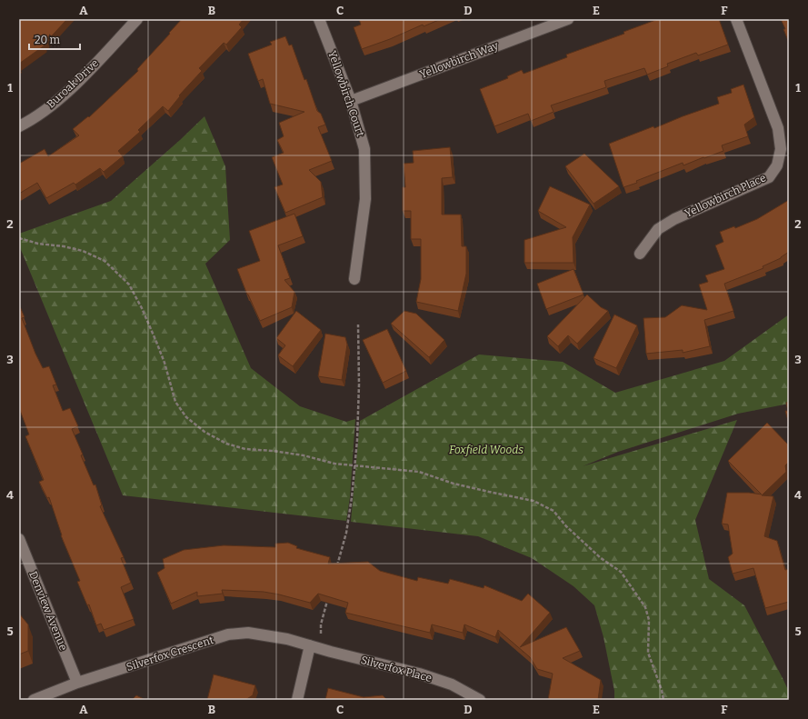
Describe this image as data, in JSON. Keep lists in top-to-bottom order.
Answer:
{
  "streets": {
    "street": [
      "Yellowbirch Way",
      "Buroak Drive",
      "Yellowbirch Court",
      "Yellowbirch Place",
      "Denview Avenue",
      "Silverfox Crescent",
      "Silverfox Place"
    ]
  },
  "crossings": [
    ["Yellowbirch Way", "Yellowbirch Court"],
    ["Denview Avenue", "Silverfox Crescent"],
    ["Silverfox Crescent", "Silverfox Place"]
  ],
  "parks": ["Foxfield Woods"],
  "scale_bar": "20 m",
  "grid": {
    "columns": [
      "A",
      "B",
      "C",
      "D",
      "E",
      "F"
    ],
    "rows": [
      "1",
      "2",
      "3",
      "4",
      "5"
    ]
  }
}
